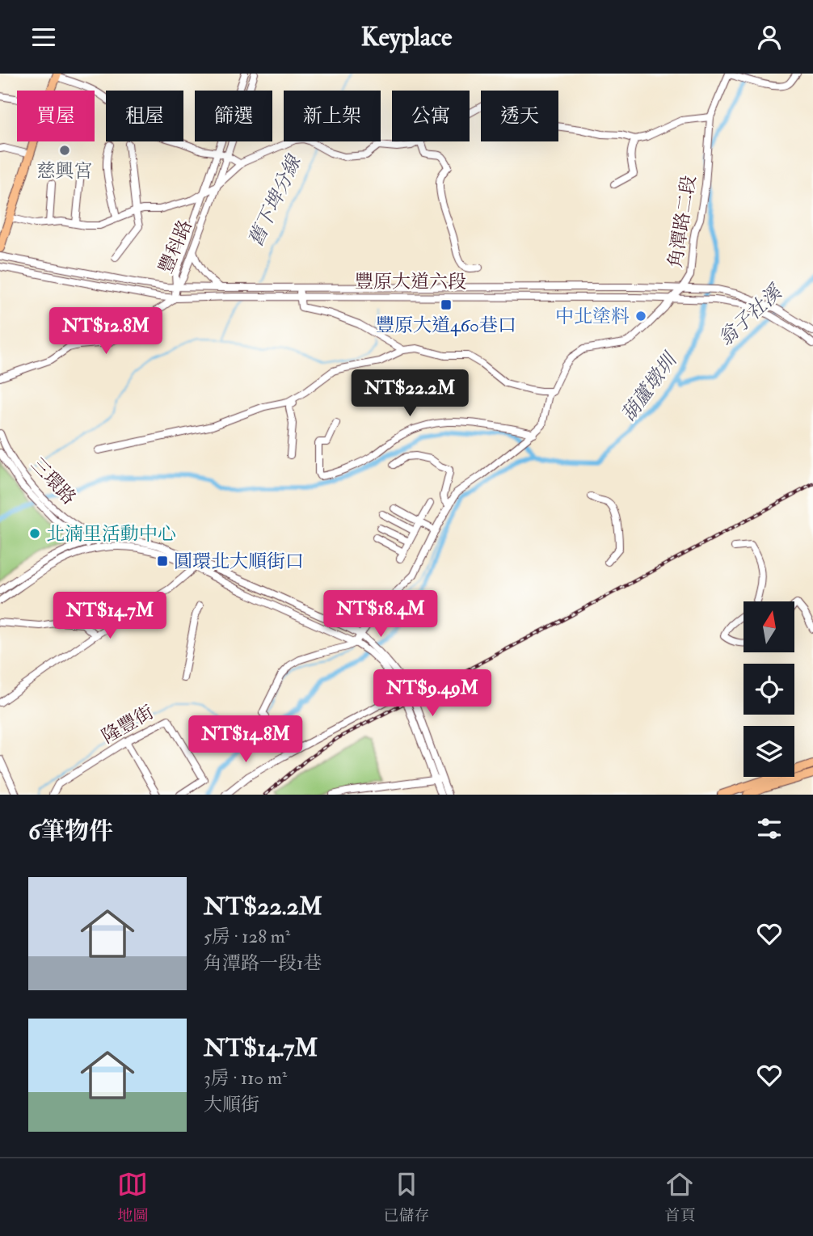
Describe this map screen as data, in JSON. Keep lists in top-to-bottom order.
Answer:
{
  "streets": {
    "street": [
      "角潭路二段",
      "豐科路",
      "豐原大道六段",
      "三環路",
      "隆豐街"
    ]
  },
  "crossings": [
    ["角潭路二段", "豐原大道六段"],
    ["豐科路", "豐原大道六段"]
  ],
  "water": ["舊下埤分線", "翁子社溪", "葫蘆墩圳"],
  "places": {
    "other": ["慈興宮", "中北塗料", "北湳里活動中心"],
    "transit": ["豐原大道460巷口", "圓環北大順街口"]
  },
  "north": "top",
  "page": {
    "header": "Keyplace",
    "chip": [
      "買屋",
      "租屋",
      "篩選",
      "新上架",
      "公寓",
      "透天"
    ],
    "price": [
      "NT$12.8M",
      "NT$22.2M",
      "NT$18.4M",
      "NT$14.7M",
      "NT$9.49M",
      "NT$14.8M"
    ],
    "heading": "6筆物件",
    "list": [
      {
        "name": "NT$22.2M",
        "note": "5房 · 128 m² · 角潭路一段1巷"
      },
      {
        "name": "NT$14.7M",
        "note": "3房 · 110 m² · 大順街"
      }
    ],
    "tabs": ["地圖", "已儲存", "首頁"]
  }
}
